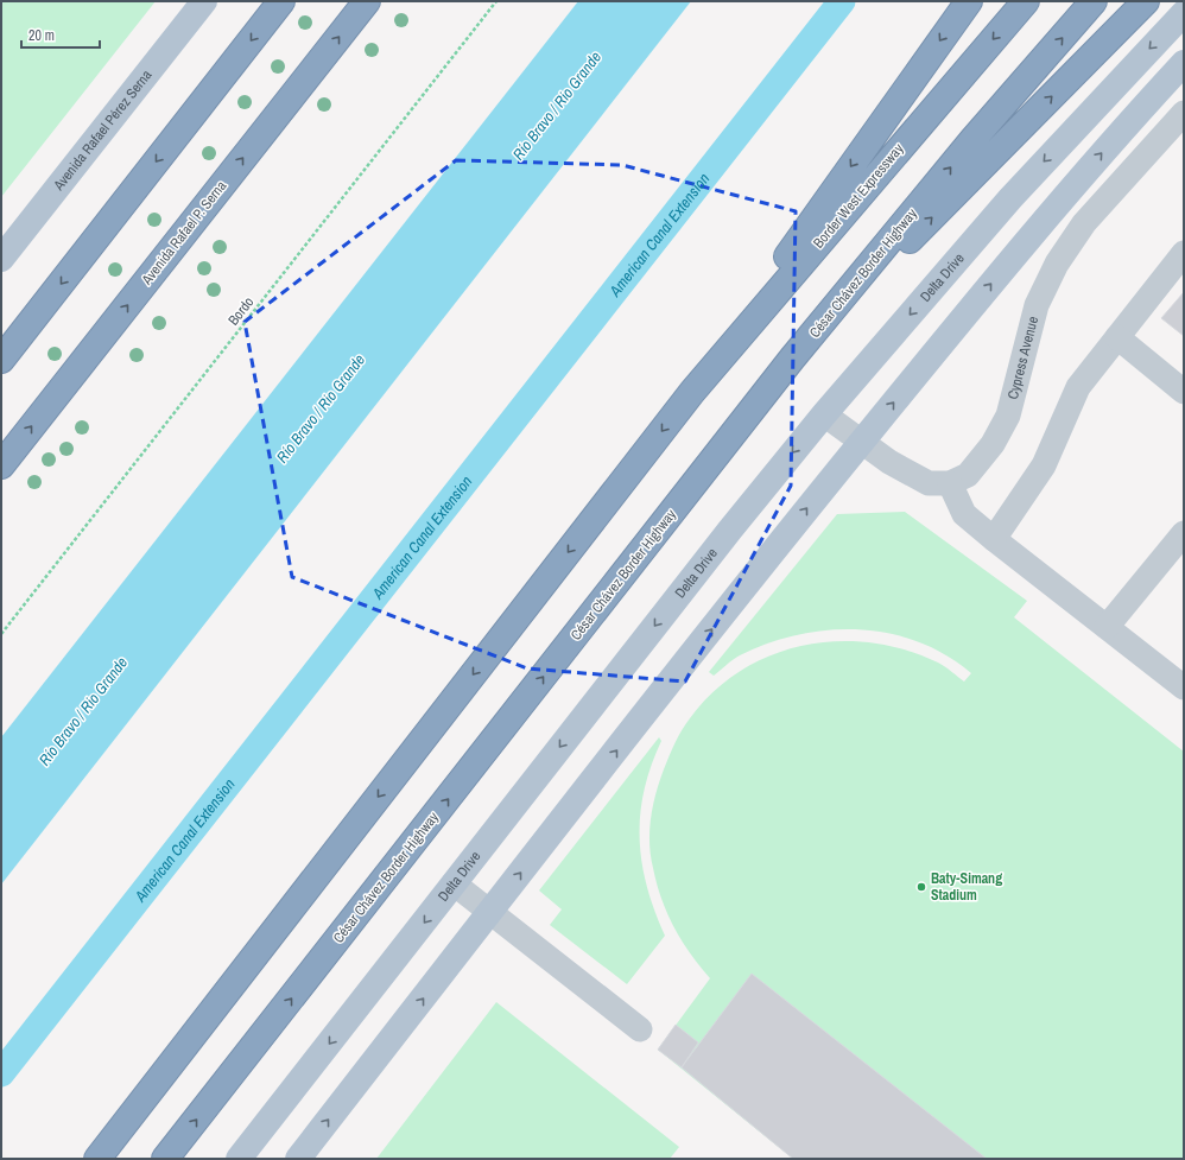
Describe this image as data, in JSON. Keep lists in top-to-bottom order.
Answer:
{
  "streets": {
    "highway": ["Border West Expressway", "Avenida Rafael P. Serna", "César Chávez Border Highway"],
    "main road": ["Avenida Rafael Pérez Serna", "Delta Drive"],
    "street": ["Cypress Avenue"],
    "path": ["Bordo"]
  },
  "water": ["Río Bravo / Rio Grande", "American Canal Extension"],
  "places": ["Baty-Simang Stadium"],
  "scale_bar": "20 m"
}
